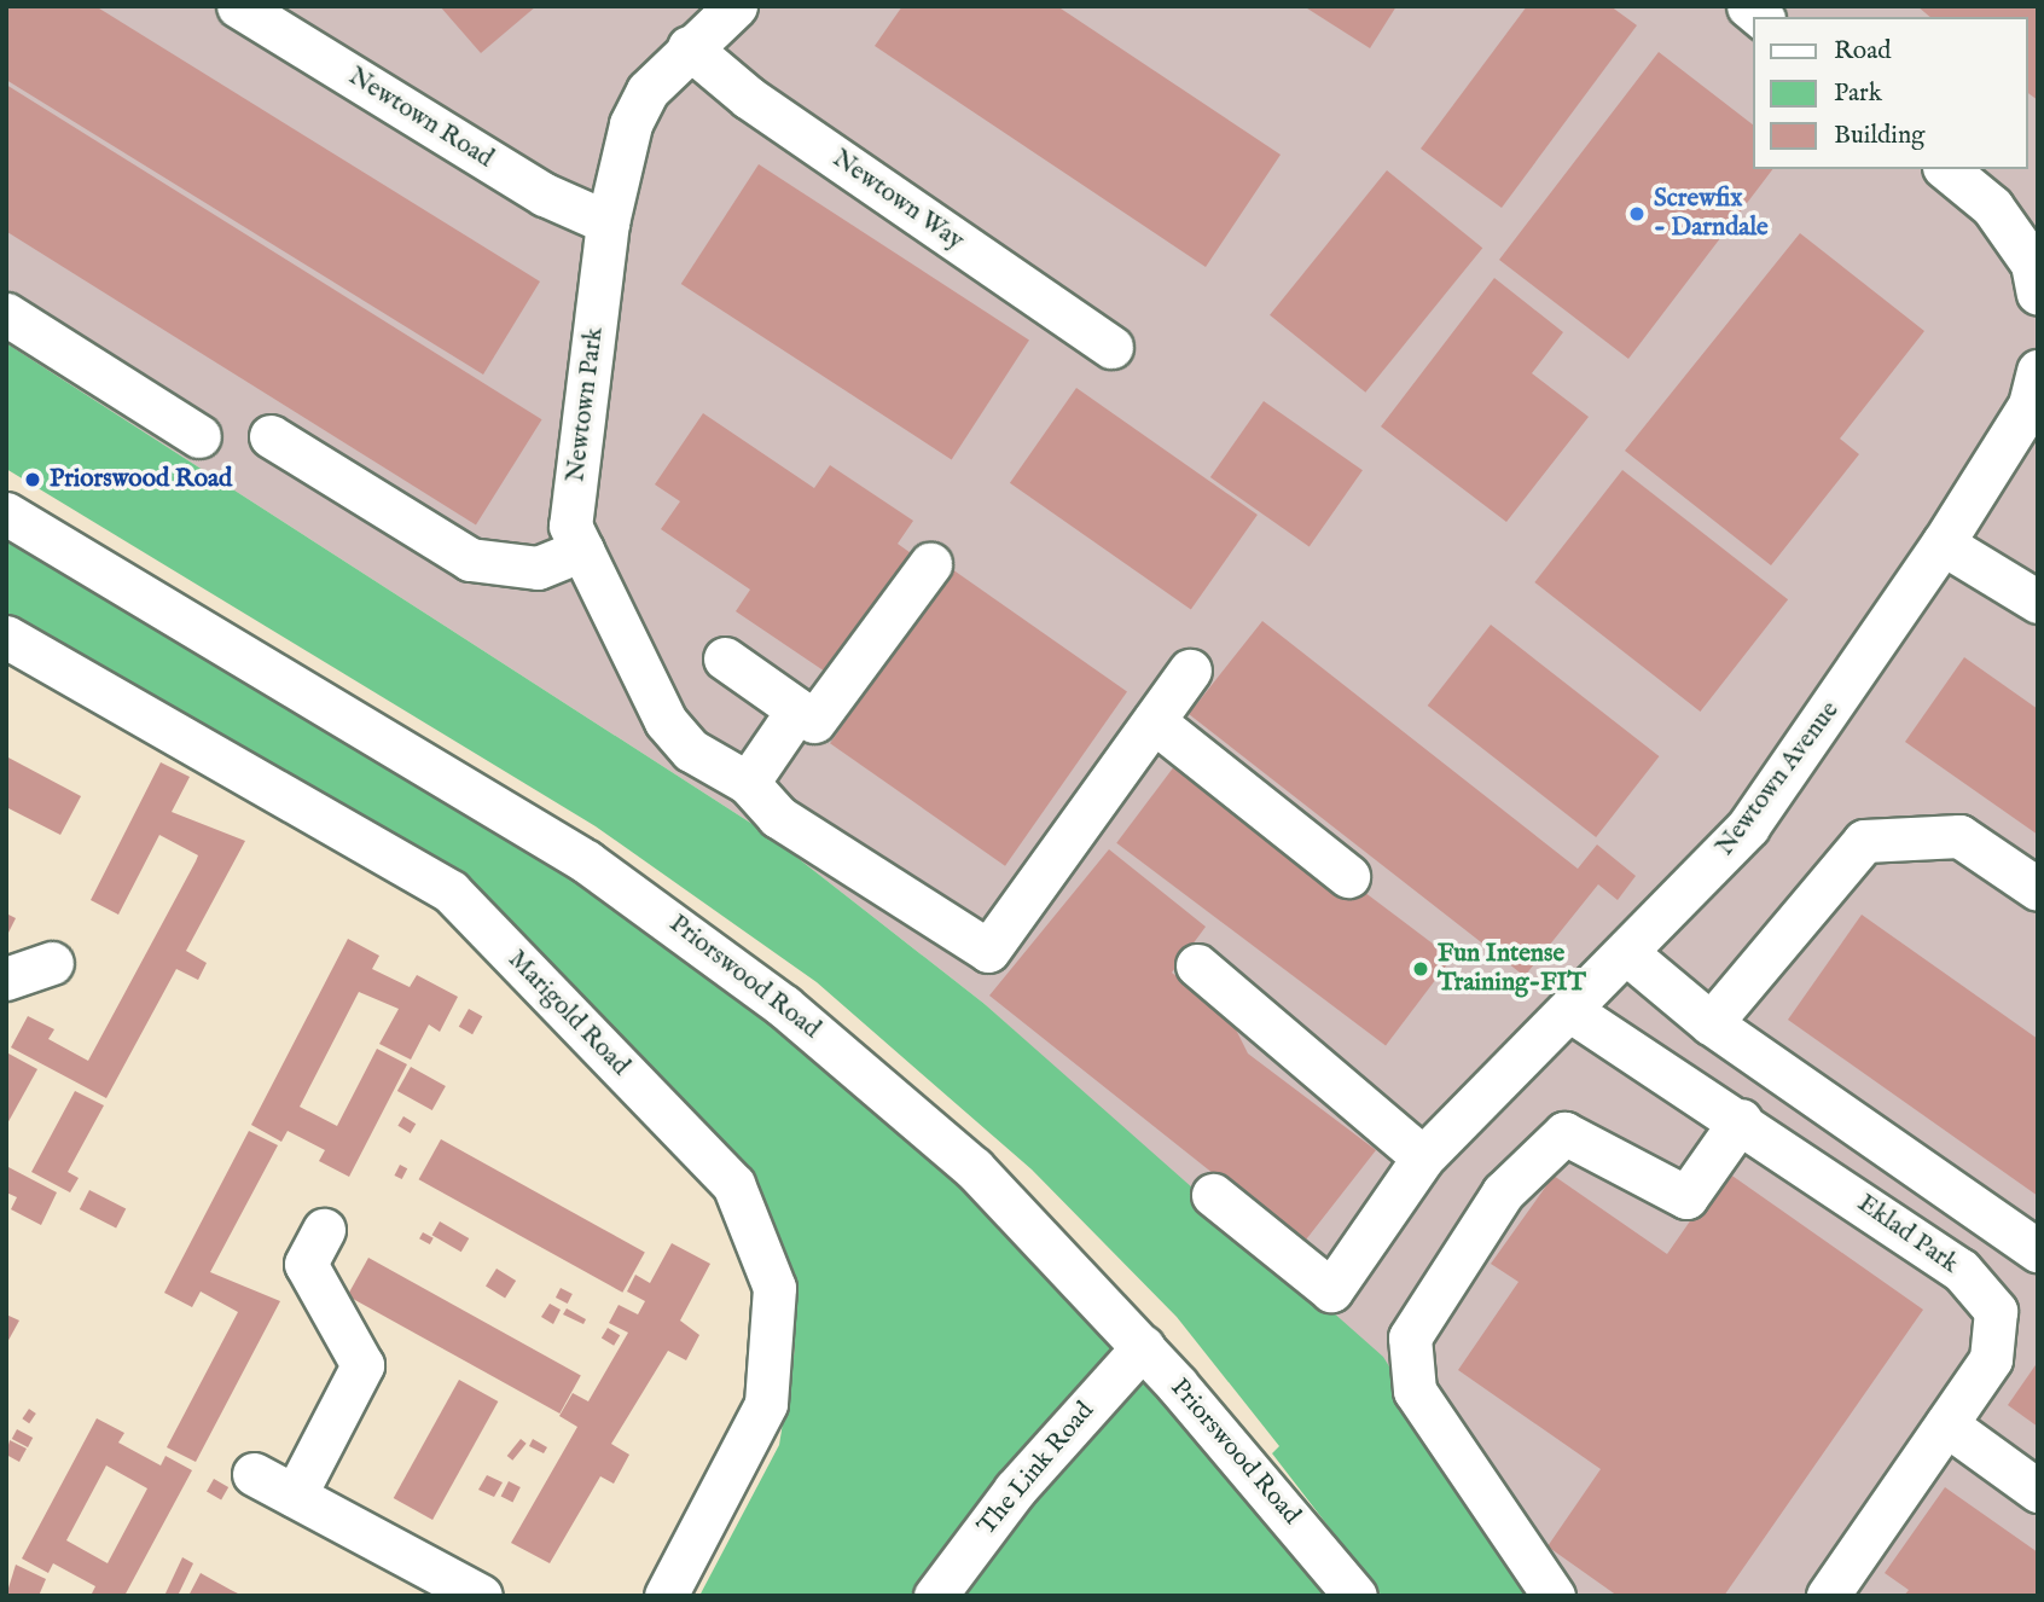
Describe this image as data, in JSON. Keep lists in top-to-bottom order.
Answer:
{
  "streets": {
    "street": [
      "Newtown Road",
      "Newtown Way",
      "Newtown Park",
      "Newtown Avenue",
      "Priorswood Road",
      "Marigold Road",
      "Eklad Park",
      "The Link Road"
    ]
  },
  "crossings": [
    ["Newtown Road", "Newtown Park"],
    ["Newtown Way", "Newtown Park"],
    ["Newtown Avenue", "Eklad Park"],
    ["Priorswood Road", "The Link Road"]
  ],
  "places": ["Screwfix - Darndale", "Priorswood Road", "Fun Intense Training-FIT"],
  "legend": ["Road", "Park", "Building"]
}
